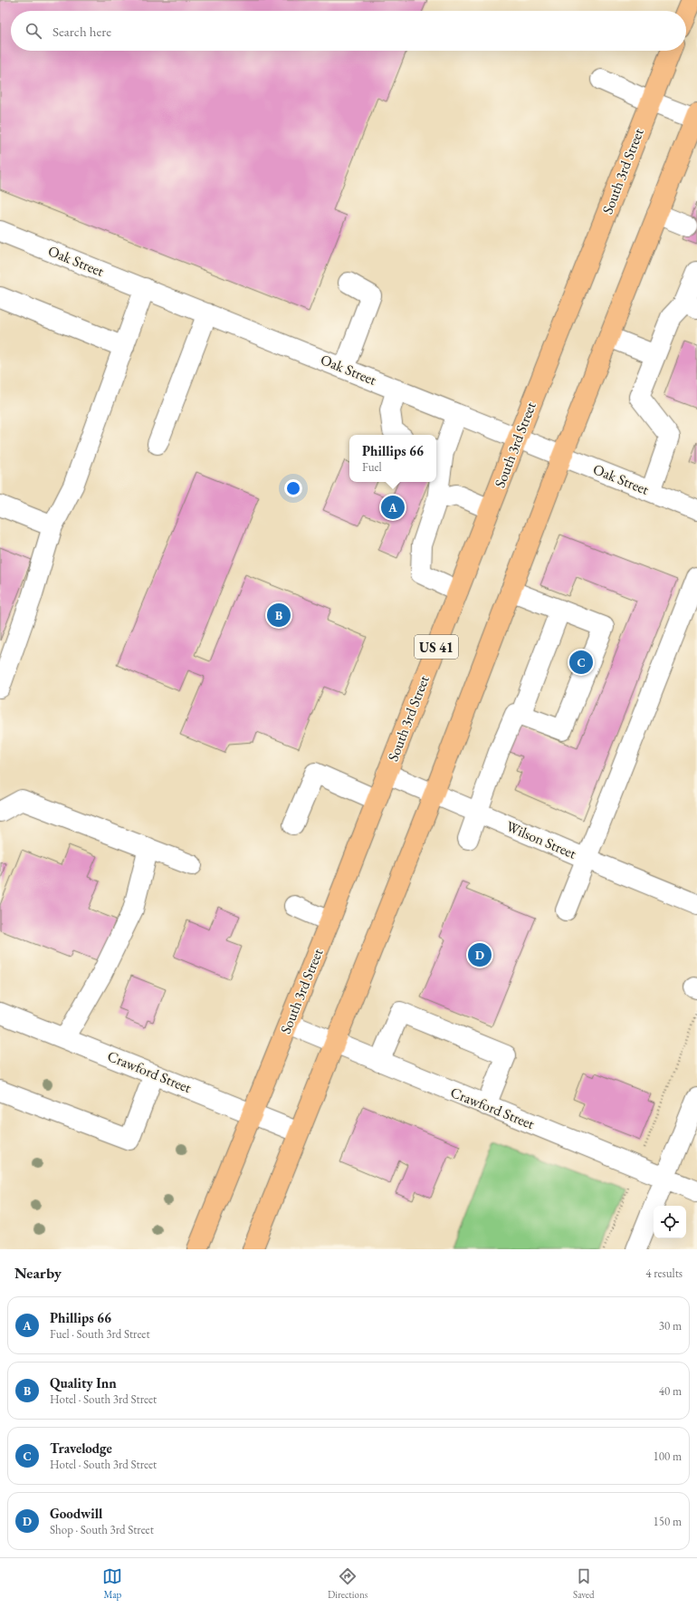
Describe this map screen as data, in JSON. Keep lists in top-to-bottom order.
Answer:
{
  "streets": {
    "highway": ["South 3rd Street", "US 41"],
    "street": ["Oak Street", "Wilson Street", "Crawford Street"]
  },
  "crossings": [
    ["South 3rd Street", "Oak Street"],
    ["South 3rd Street", "Wilson Street"],
    ["South 3rd Street", "Crawford Street"]
  ],
  "page": {
    "search": "Search here",
    "popup": ["Phillips 66", "Fuel"],
    "pins": [
      "A",
      "B",
      "C",
      "D"
    ],
    "heading": ["Nearby", "4 results"],
    "list": [
      {
        "mark": "A",
        "name": "Phillips 66",
        "note": "Fuel · South 3rd Street",
        "value": "30 m"
      },
      {
        "mark": "B",
        "name": "Quality Inn",
        "note": "Hotel · South 3rd Street",
        "value": "40 m"
      },
      {
        "mark": "C",
        "name": "Travelodge",
        "note": "Hotel · South 3rd Street",
        "value": "100 m"
      },
      {
        "mark": "D",
        "name": "Goodwill",
        "note": "Shop · South 3rd Street",
        "value": "150 m"
      }
    ],
    "nav": ["Map", "Directions", "Saved"]
  }
}
